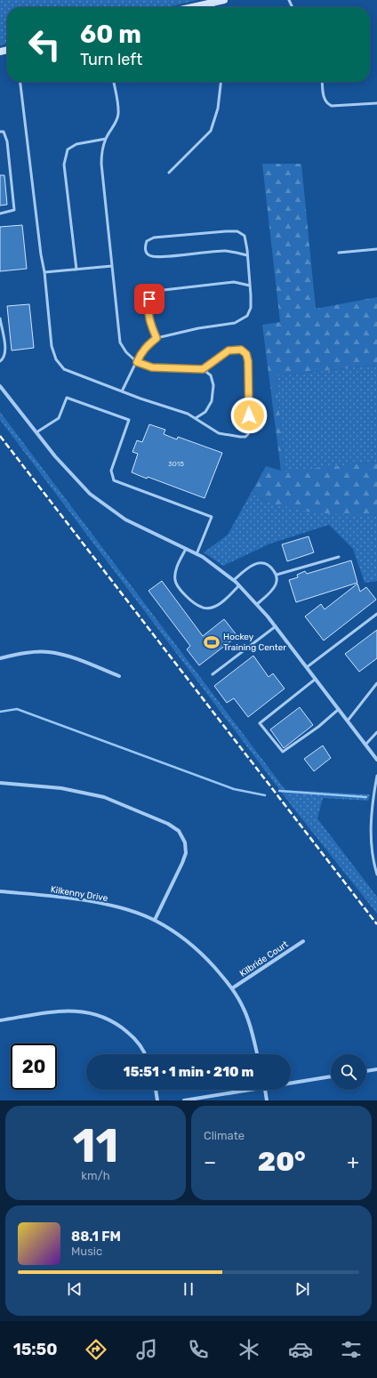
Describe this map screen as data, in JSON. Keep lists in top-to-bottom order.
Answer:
{
  "streets": {
    "street": ["Kilkenny Drive", "Kilbride Court"]
  },
  "crossings": [
    ["Kilkenny Drive", "Kilbride Court"]
  ],
  "places": {
    "sports": ["Hockey Training Center"]
  },
  "house_numbers": ["3015"],
  "page": {
    "turn": ["60 m", "Turn left"],
    "limit": "20",
    "trip": "15:51 · 1 min · 210 m",
    "tile": [
      ["11", "km/h"],
      "Climate"
    ],
    "heat": ["−", "20°", "+"],
    "song": ["88.1 FM", "Music"],
    "tabs": "15:50"
  }
}
